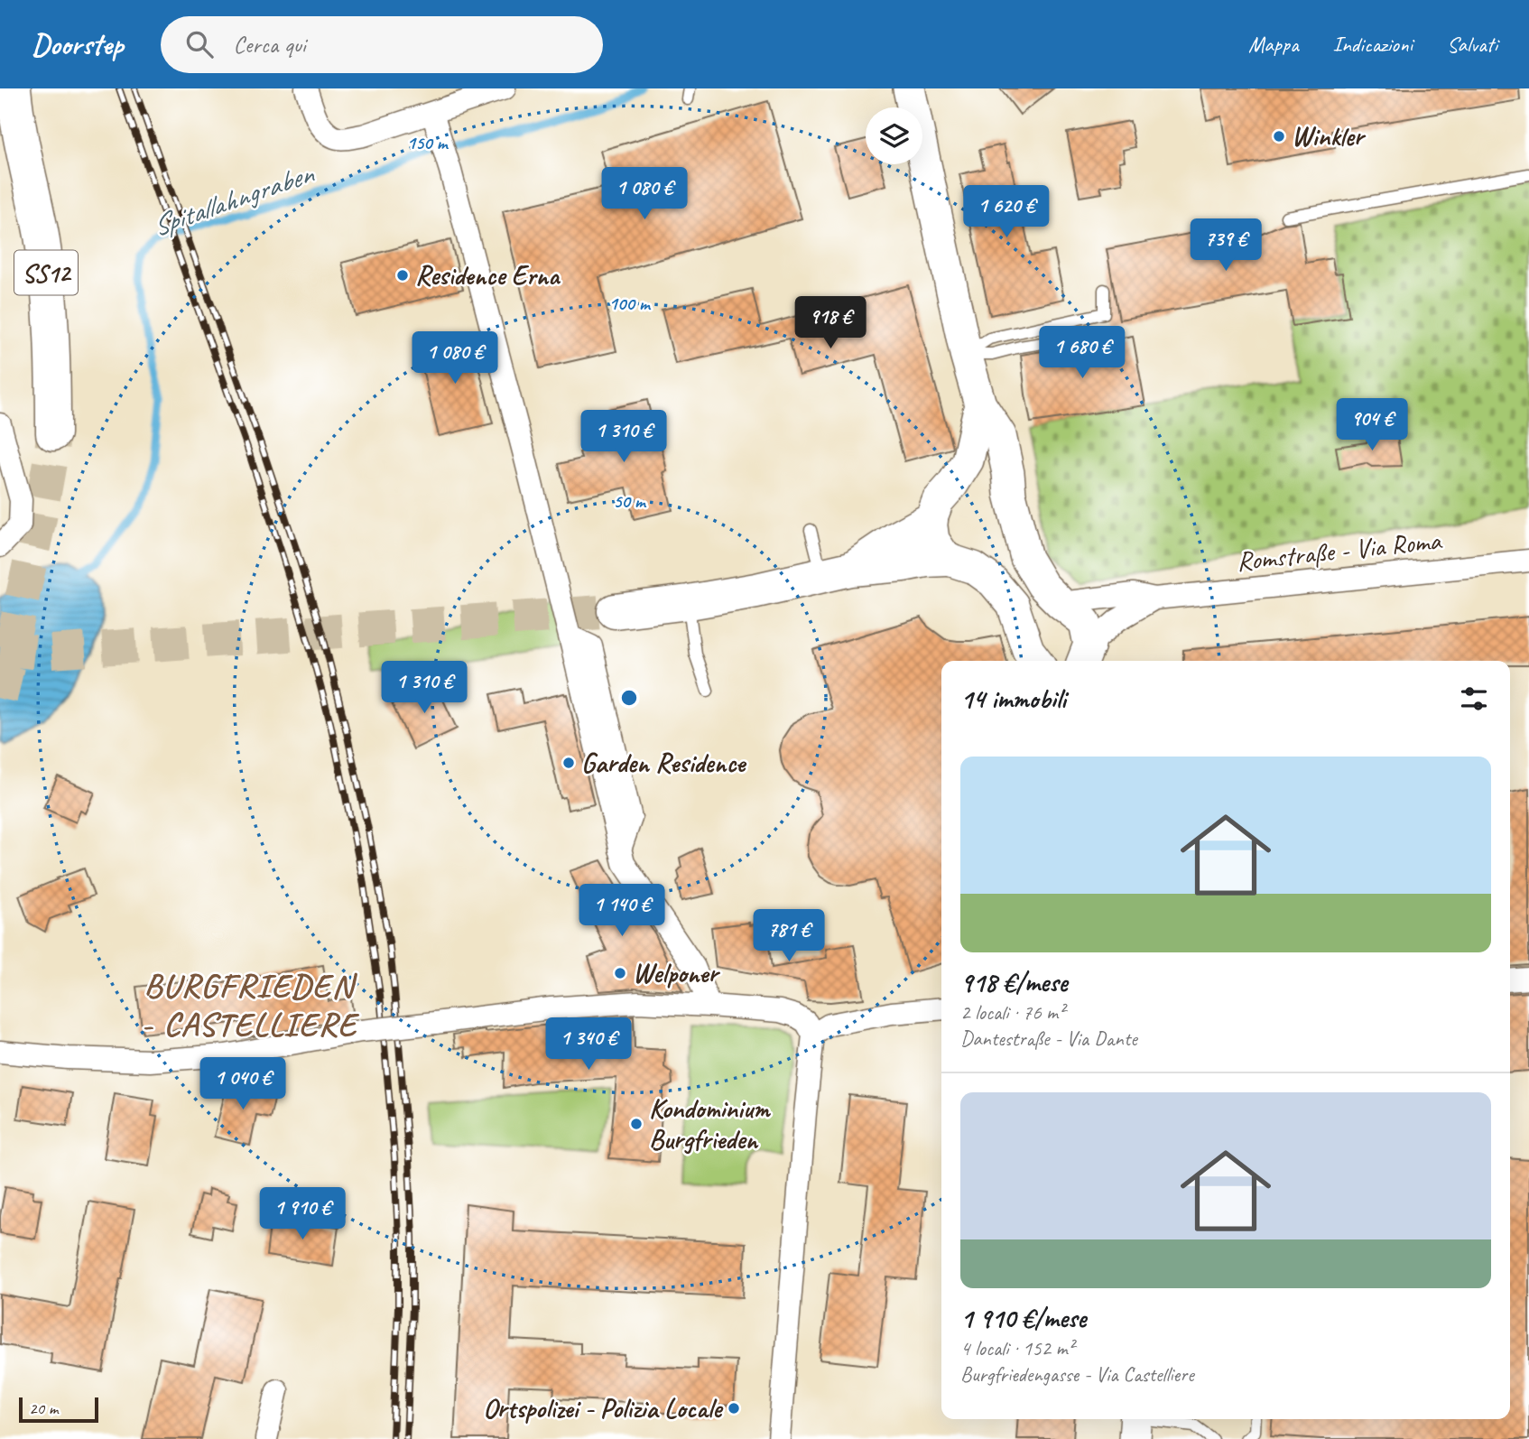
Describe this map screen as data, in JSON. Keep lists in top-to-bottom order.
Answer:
{
  "streets": {
    "main road": ["SS12"],
    "street": ["Romstraße - Via Roma"]
  },
  "districts": ["BURGFRIEDEN - CASTELLIERE"],
  "water": ["Spitallahngraben"],
  "places": [
    "Winkler",
    "Residence Erna",
    "Garden Residence",
    "Welponer",
    "Kondominium Burgfrieden",
    "Ortspolizei - Polizia Locale"
  ],
  "scale_bar": "20 m",
  "page": {
    "header": "Doorstep",
    "search": "Cerca qui",
    "nav": ["Mappa", "Indicazioni", "Salvati"],
    "price": [
      "1 080 €",
      "1 620 €",
      "739 €",
      "918 €",
      "1 680 €",
      "1 080 €",
      "904 €",
      "1 310 €",
      "1 310 €",
      "1 140 €",
      "781 €",
      "1 340 €",
      "1 040 €",
      "1 910 €"
    ],
    "heading": "14 immobili",
    "list": [
      {
        "name": "918 €/mese",
        "note": "2 locali · 76 m² · Dantestraße - Via Dante"
      },
      {
        "name": "1 910 €/mese",
        "note": "4 locali · 152 m² · Burgfriedengasse - Via Castelliere"
      }
    ],
    "scale": "20 m"
  },
  "rings": ["150 m", "100 m", "50 m"]
}
